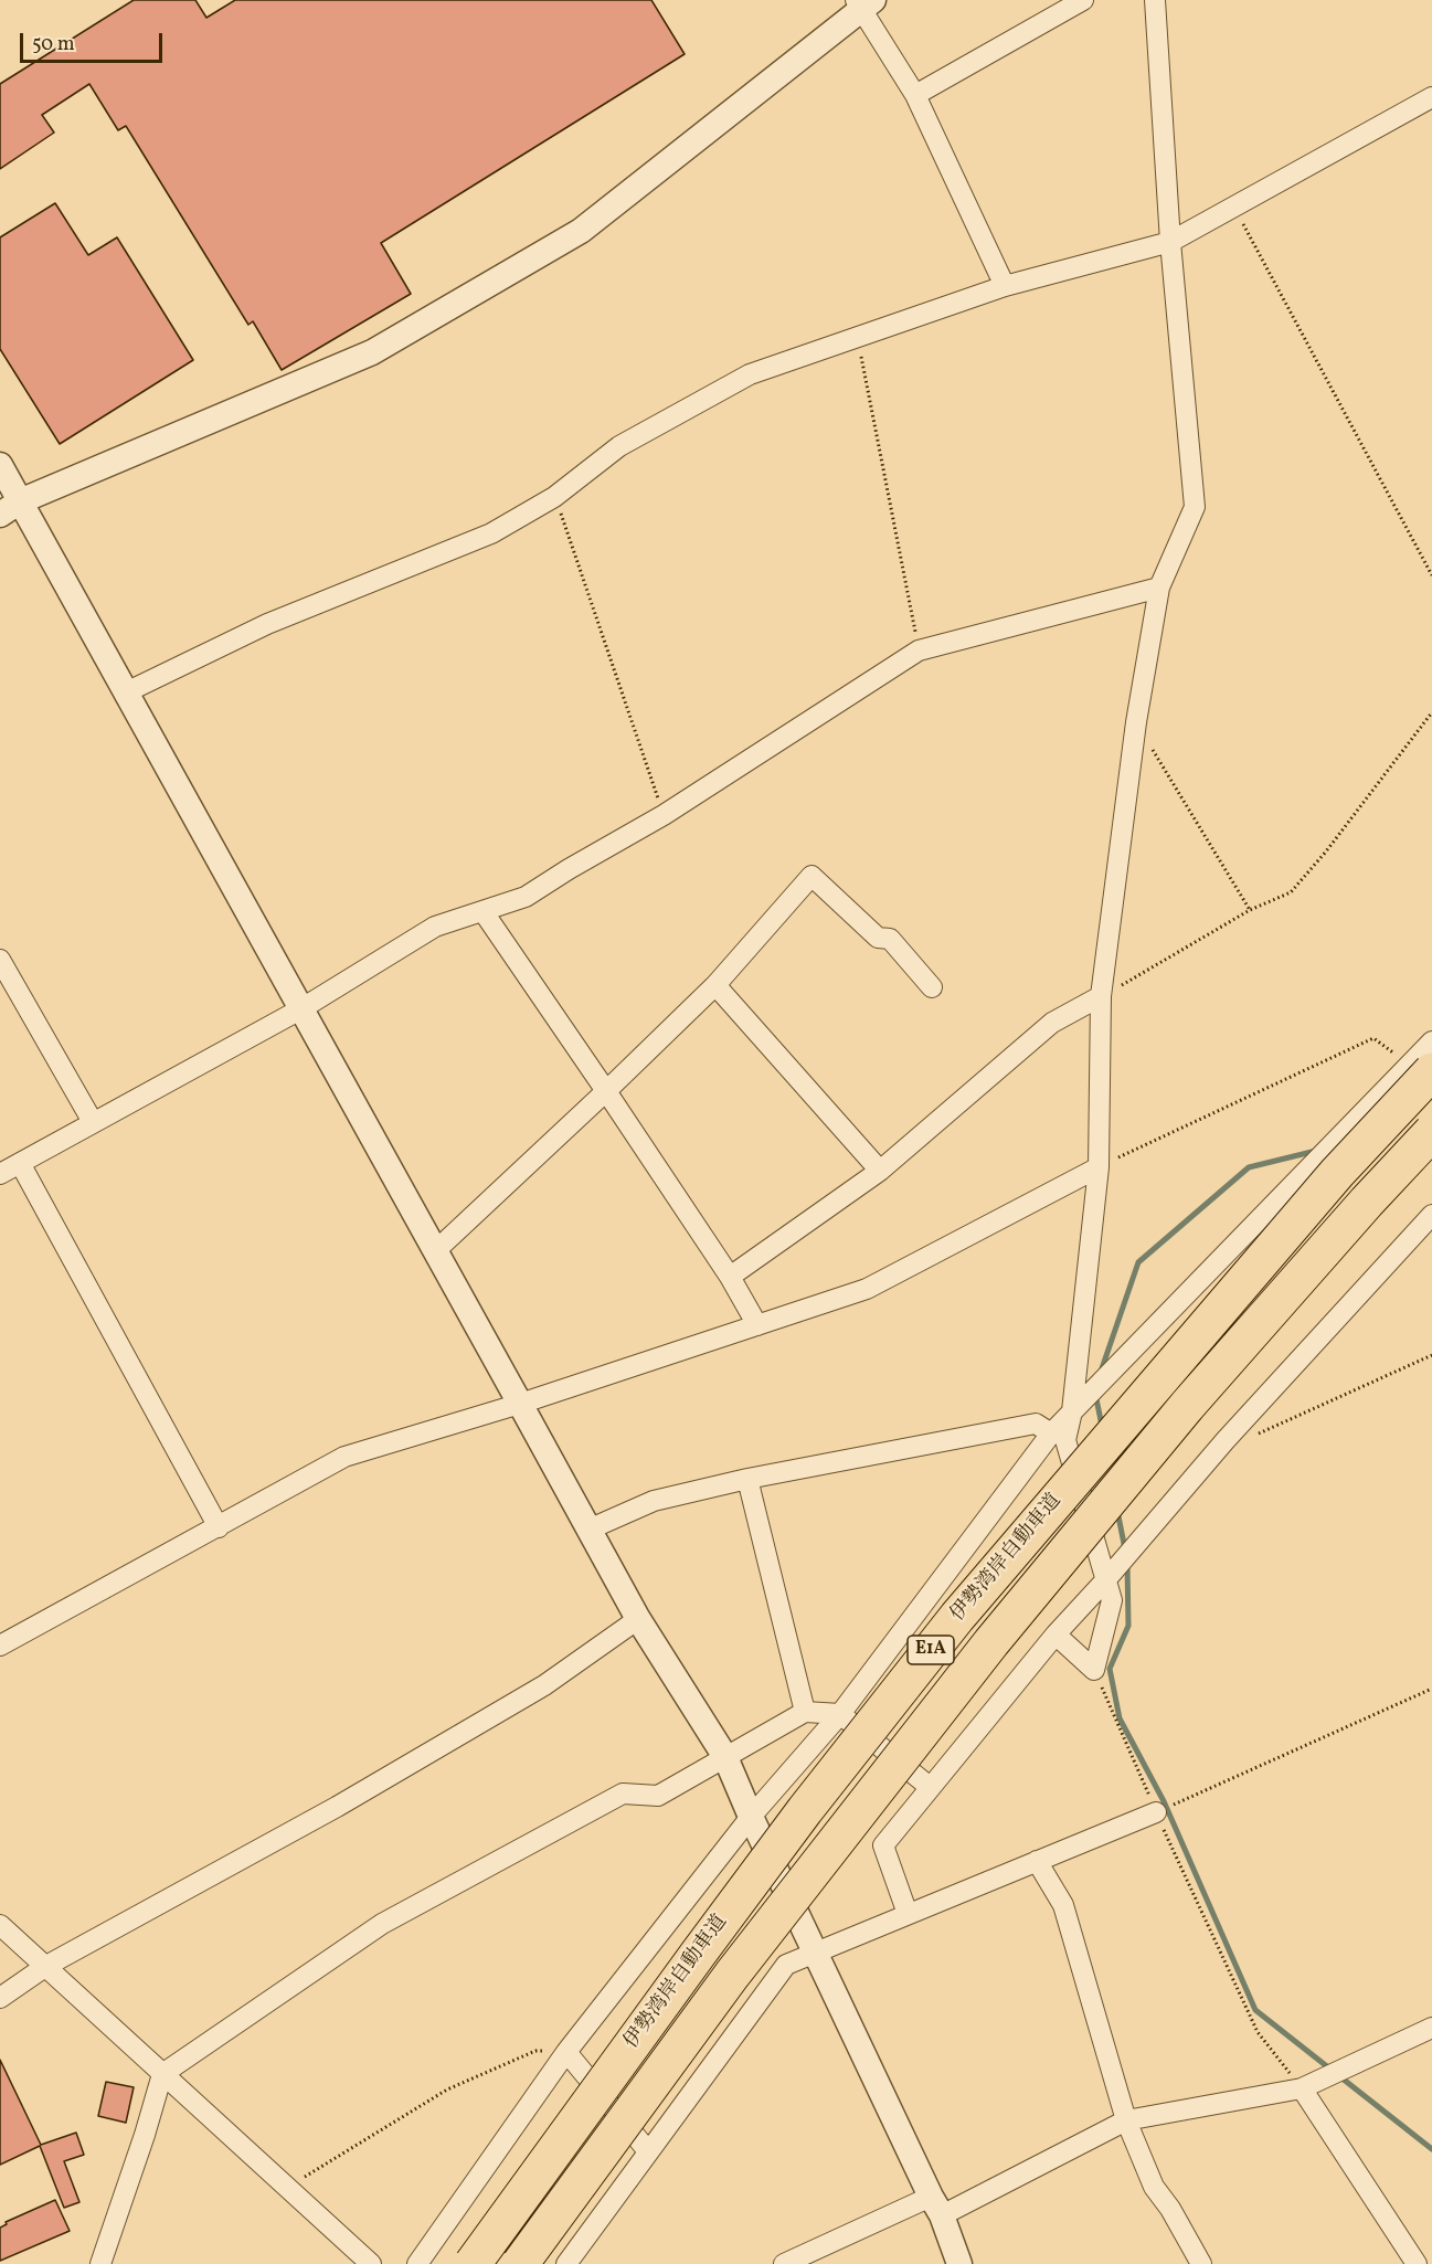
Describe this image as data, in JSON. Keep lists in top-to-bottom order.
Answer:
{
  "streets": {
    "highway": ["伊勢湾岸自動車道", "E1A"]
  },
  "scale_bar": "50 m"
}
